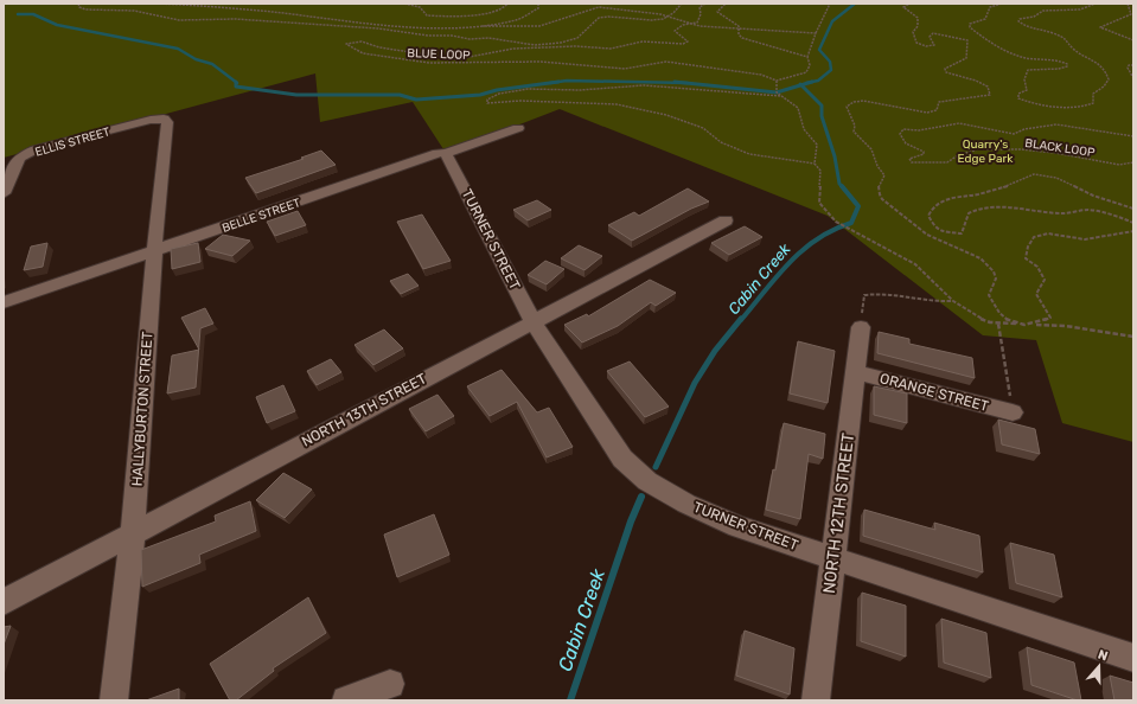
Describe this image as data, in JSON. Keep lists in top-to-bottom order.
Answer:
{
  "streets": {
    "street": [
      "ELLIS STREET",
      "BELLE STREET",
      "TURNER STREET",
      "ORANGE STREET",
      "HALLYBURTON STREET",
      "NORTH 13TH STREET",
      "NORTH 12TH STREET"
    ],
    "path": ["BLUE LOOP", "BLACK LOOP"]
  },
  "crossings": [
    ["ELLIS STREET", "HALLYBURTON STREET"],
    ["BELLE STREET", "TURNER STREET"],
    ["BELLE STREET", "HALLYBURTON STREET"],
    ["TURNER STREET", "NORTH 13TH STREET"],
    ["TURNER STREET", "NORTH 12TH STREET"],
    ["ORANGE STREET", "NORTH 12TH STREET"],
    ["HALLYBURTON STREET", "NORTH 13TH STREET"]
  ],
  "water": ["Cabin Creek"],
  "parks": ["Quarry's Edge Park"],
  "north": "top"
}
